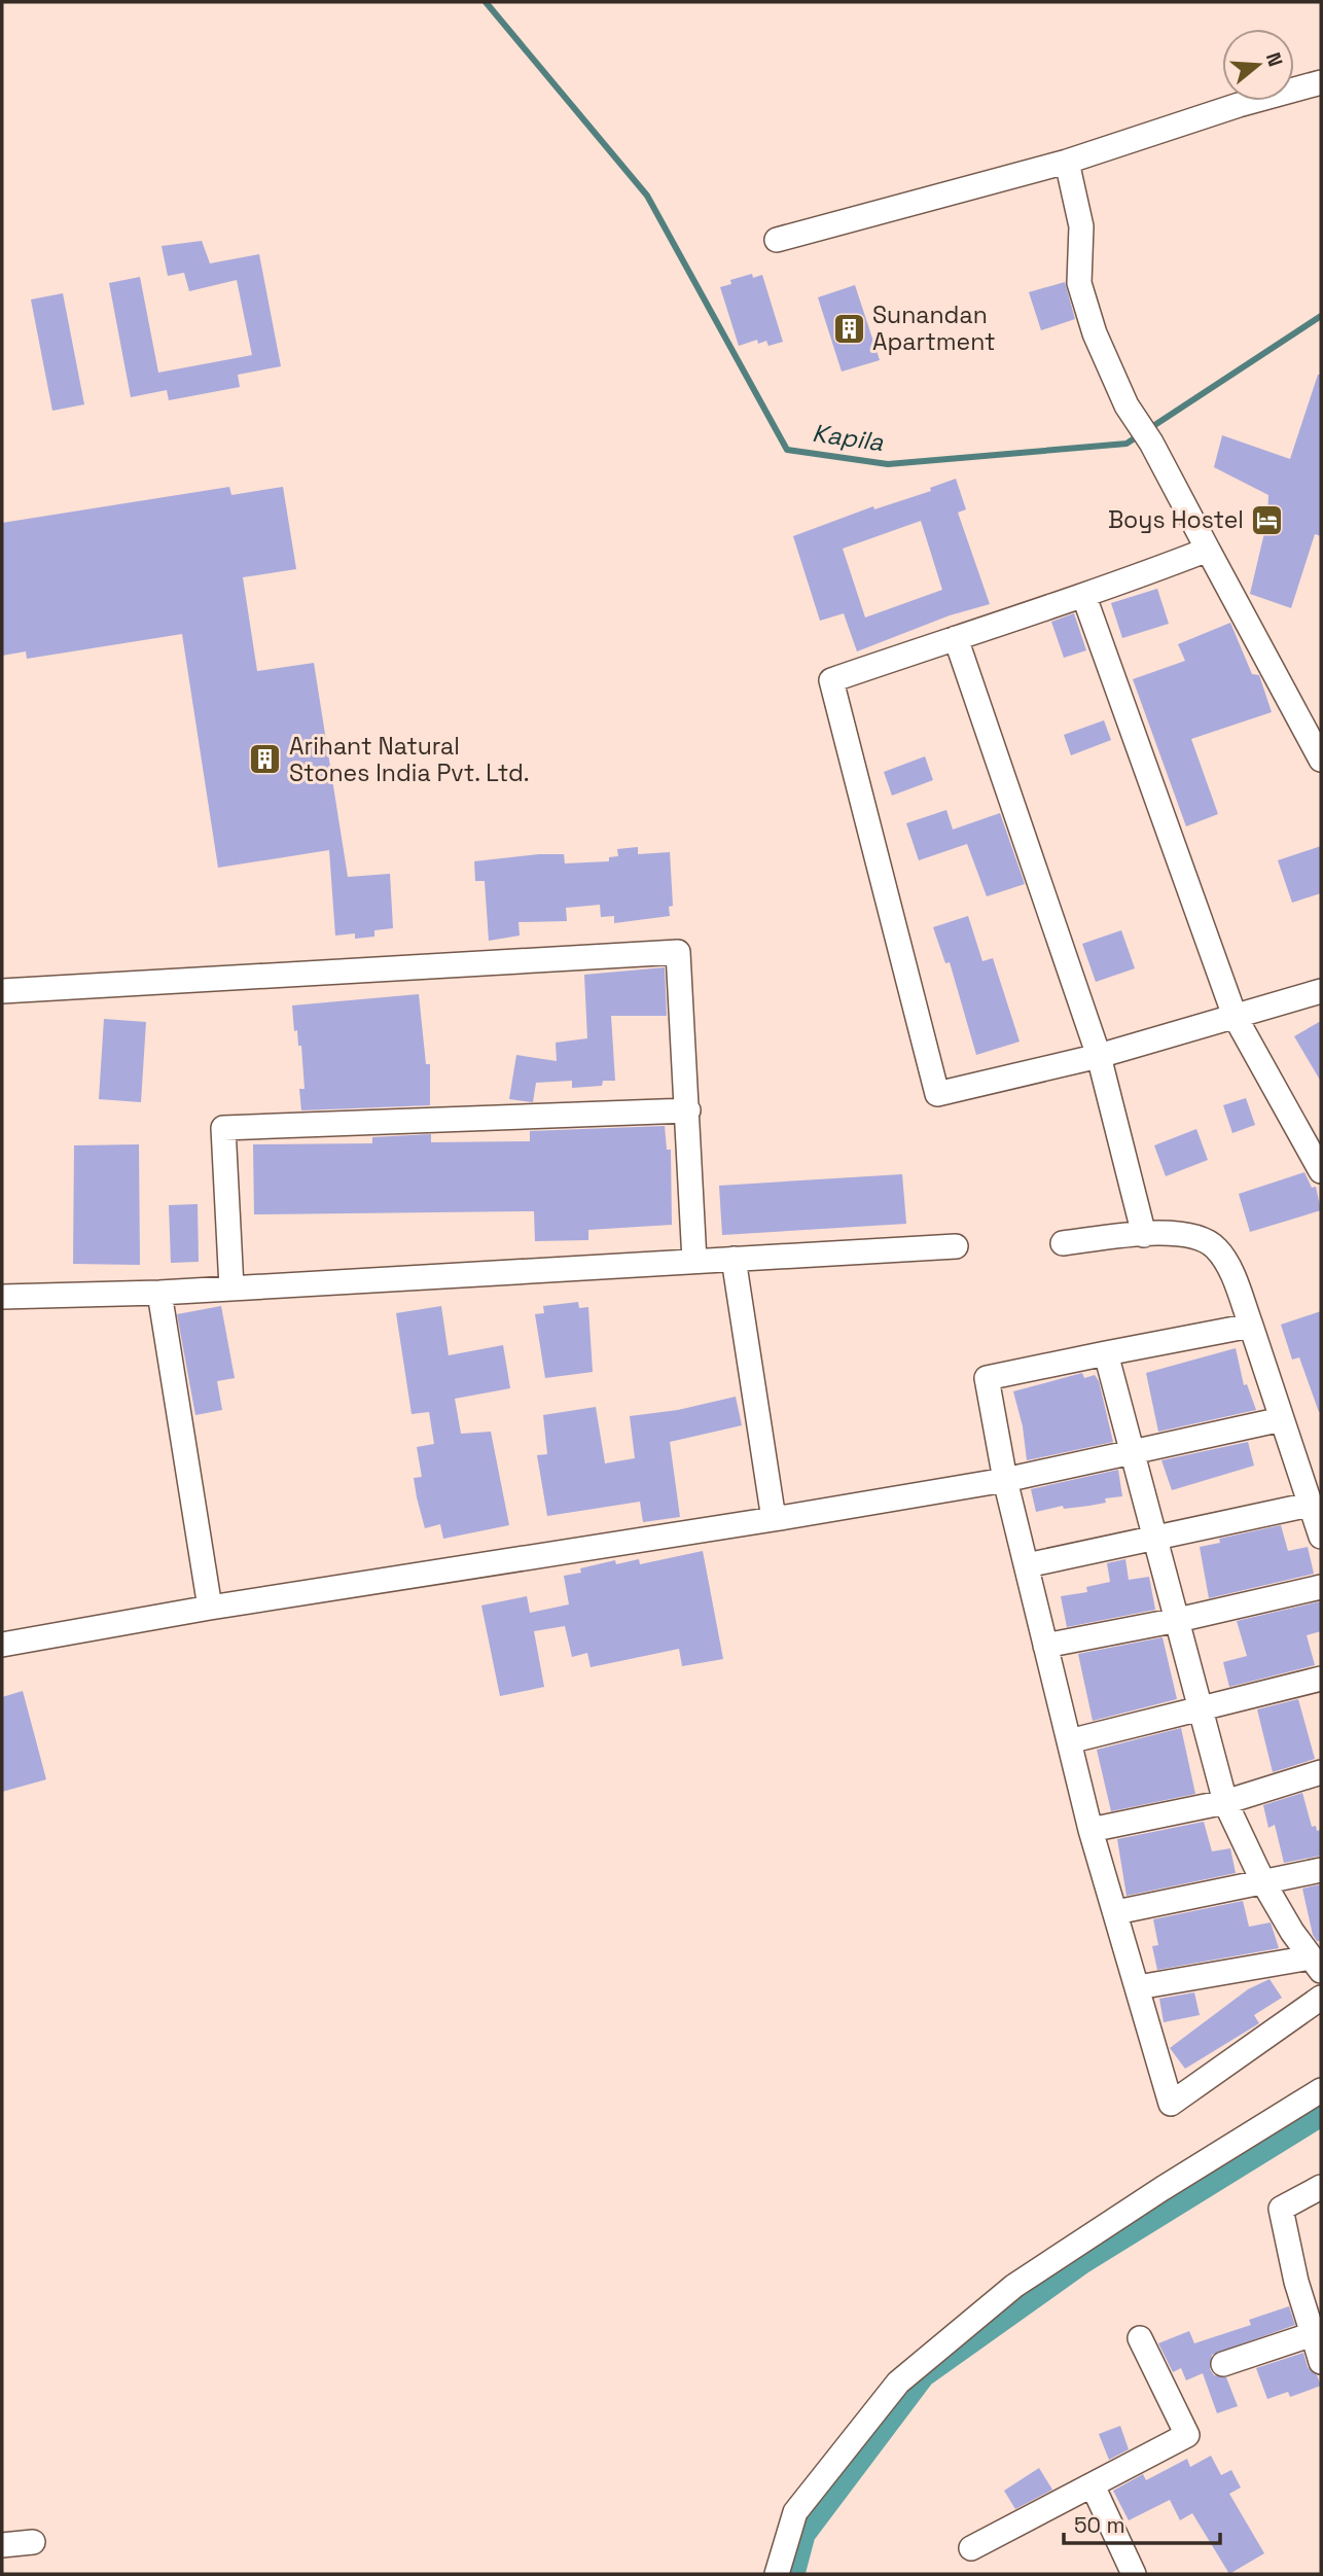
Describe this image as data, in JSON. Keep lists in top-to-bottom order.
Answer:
{
  "water": ["Kapila"],
  "places": {
    "building": ["Sunandan Apartment", "Arihant Natural Stones India Pvt. Ltd."],
    "hotel": ["Boys Hostel"]
  },
  "scale_bar": "50 m",
  "north": "right"
}
